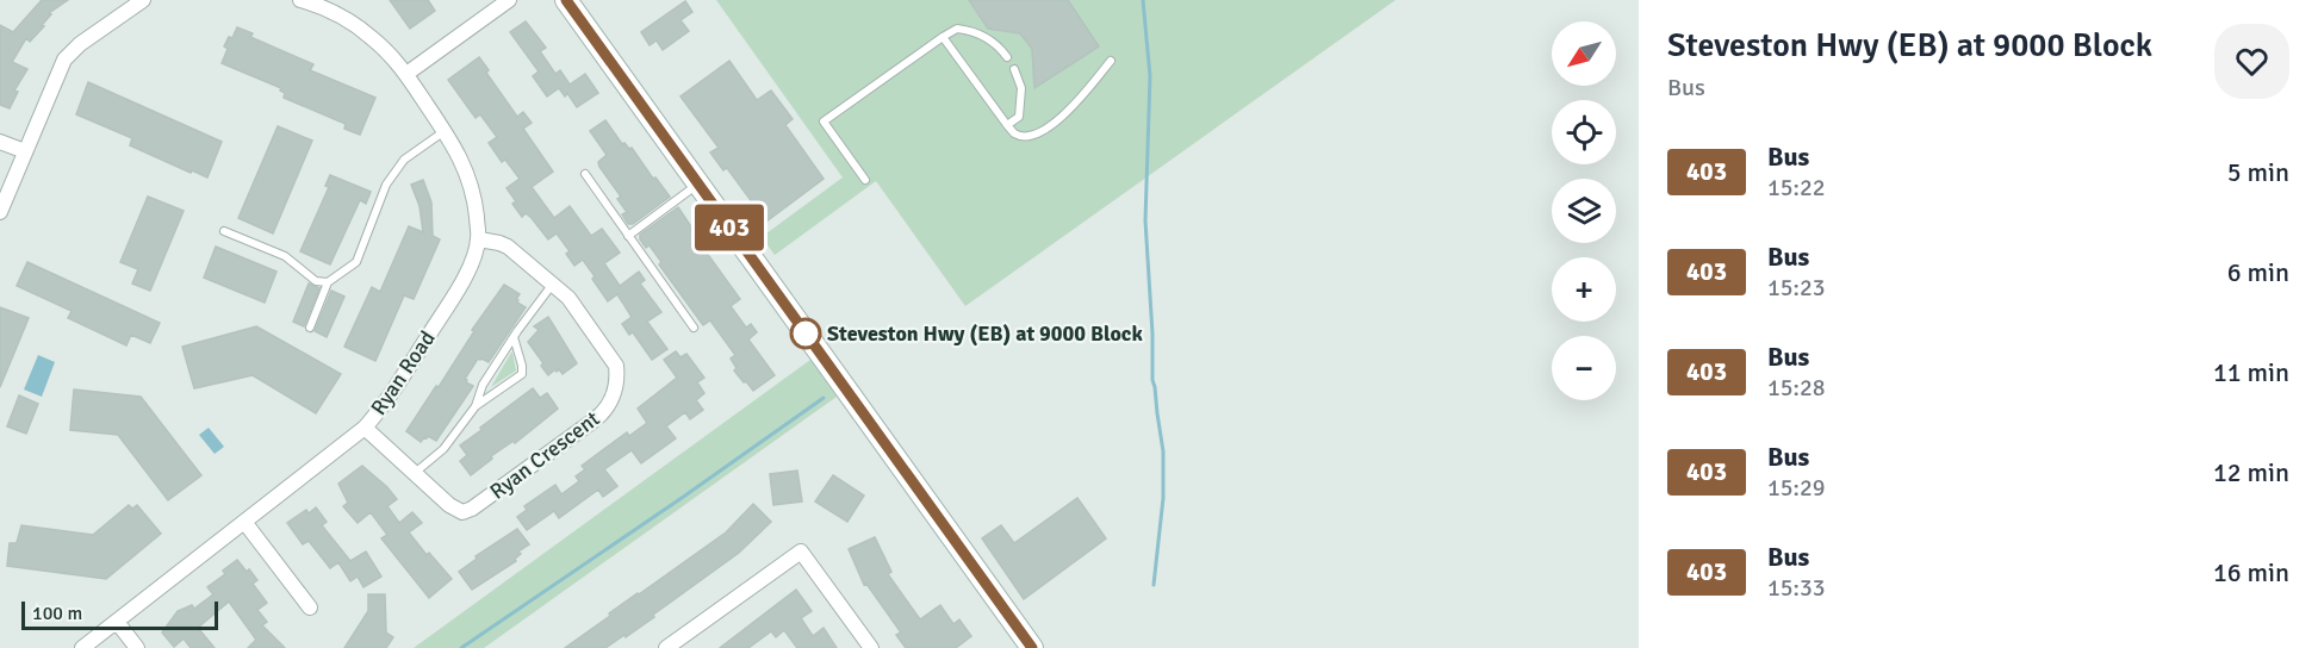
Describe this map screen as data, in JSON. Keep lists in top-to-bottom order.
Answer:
{
  "streets": {
    "street": ["Ryan Road", "Ryan Crescent"]
  },
  "crossings": [
    ["Ryan Road", "Ryan Crescent"]
  ],
  "places": ["Steveston Hwy (EB) at 9000 Block"],
  "lines": ["bus line 403"],
  "scale_bar": "100 m",
  "north": "bottom left",
  "page": {
    "on_map": "403",
    "heading": ["Steveston Hwy (EB) at 9000 Block", "Bus"],
    "map_buttons": ["+", "−"],
    "list": [
      {
        "mark": "403",
        "name": "Bus",
        "note": "15:22",
        "value": "5 min"
      },
      {
        "mark": "403",
        "name": "Bus",
        "note": "15:23",
        "value": "6 min"
      },
      {
        "mark": "403",
        "name": "Bus",
        "note": "15:28",
        "value": "11 min"
      },
      {
        "mark": "403",
        "name": "Bus",
        "note": "15:29",
        "value": "12 min"
      },
      {
        "mark": "403",
        "name": "Bus",
        "note": "15:33",
        "value": "16 min"
      }
    ],
    "scale": "100 m"
  }
}
